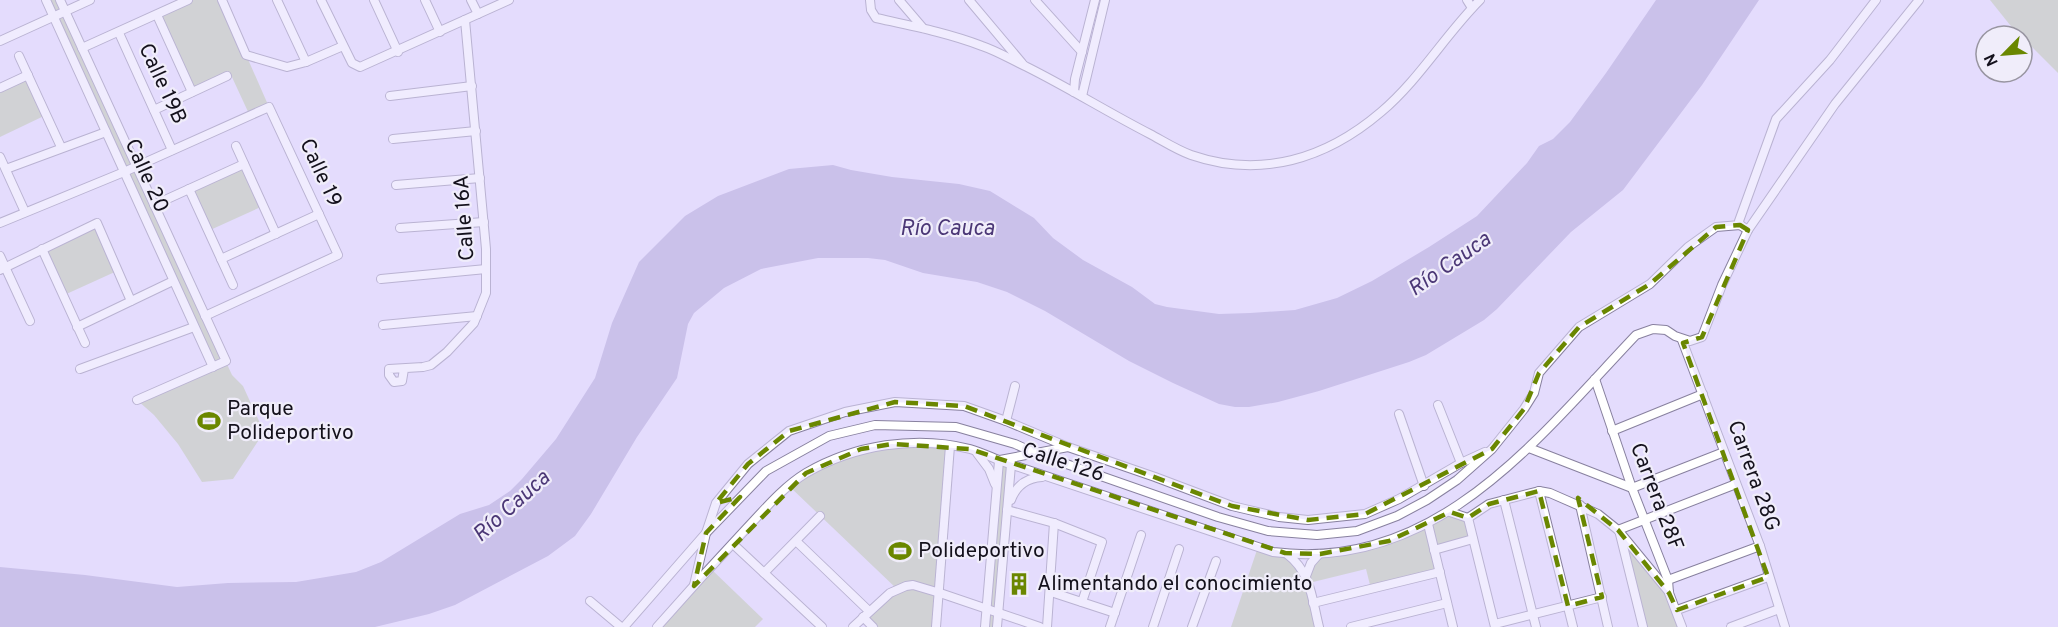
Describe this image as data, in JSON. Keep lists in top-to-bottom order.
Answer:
{
  "streets": {
    "street": [
      "Calle 19B",
      "Calle 19",
      "Calle 20",
      "Calle 16A",
      "Calle 126",
      "Carrera 28G",
      "Carrera 28F"
    ]
  },
  "crossings": [
    ["Calle 19B", "Calle 19"],
    ["Calle 19", "Calle 20"],
    ["Calle 126", "Carrera 28G"],
    ["Calle 126", "Carrera 28F"]
  ],
  "water": ["Río Cauca"],
  "places": {
    "sports": ["Parque Polideportivo", "Polideportivo"],
    "building": ["Alimentando el conocimiento"]
  },
  "north": "bottom left"
}
